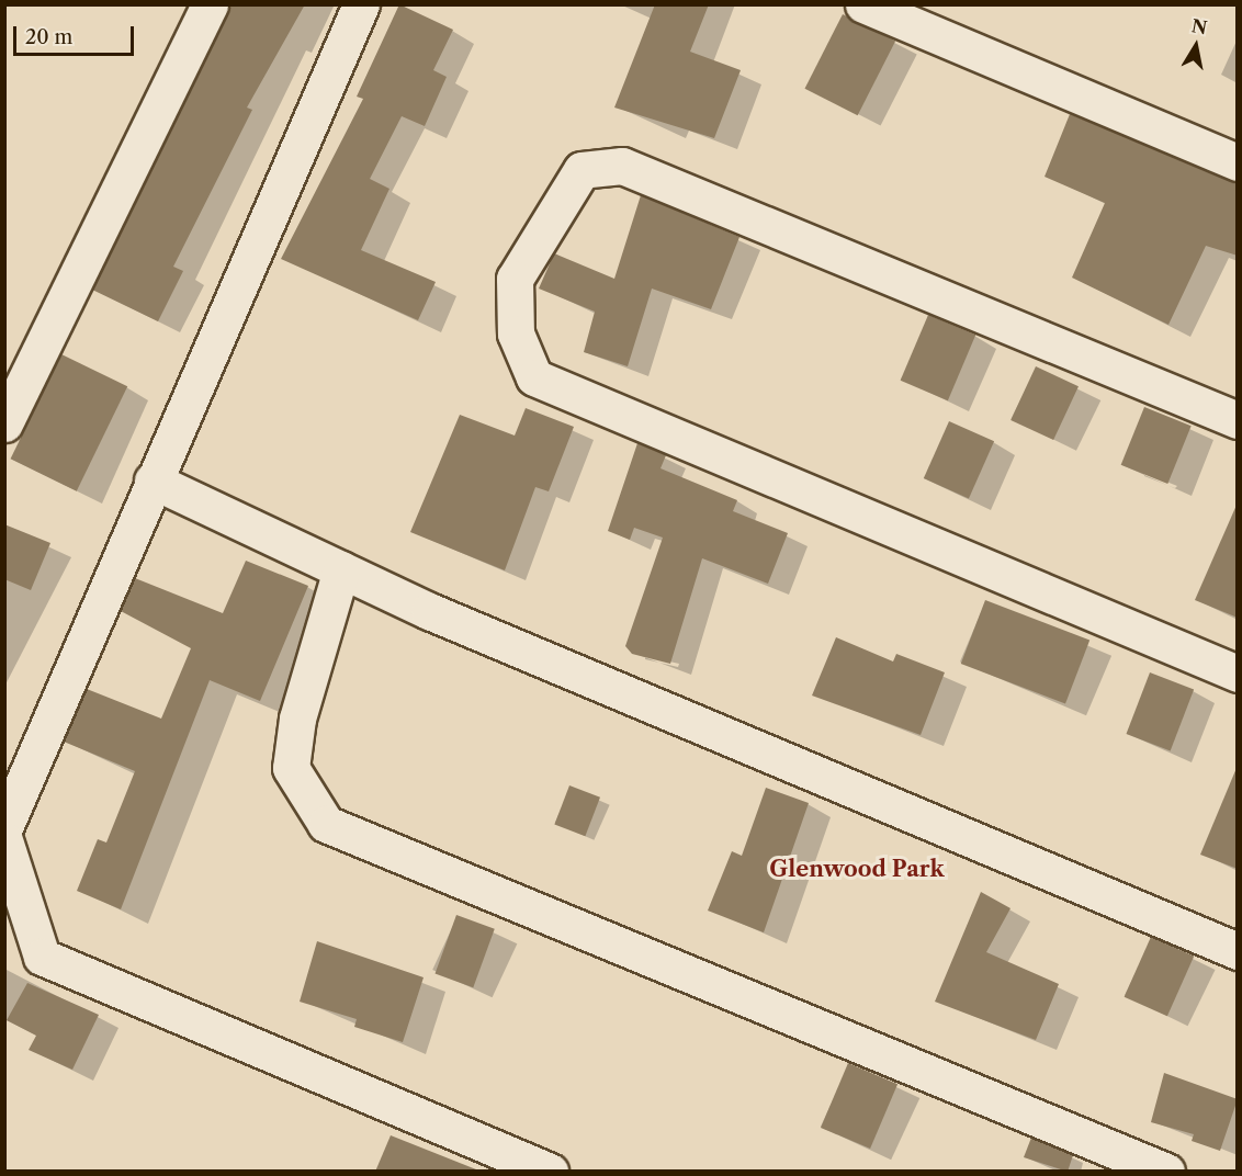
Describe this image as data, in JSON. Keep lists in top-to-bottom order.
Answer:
{
  "districts": ["Glenwood Park"],
  "scale_bar": "20 m",
  "north": "top"
}
